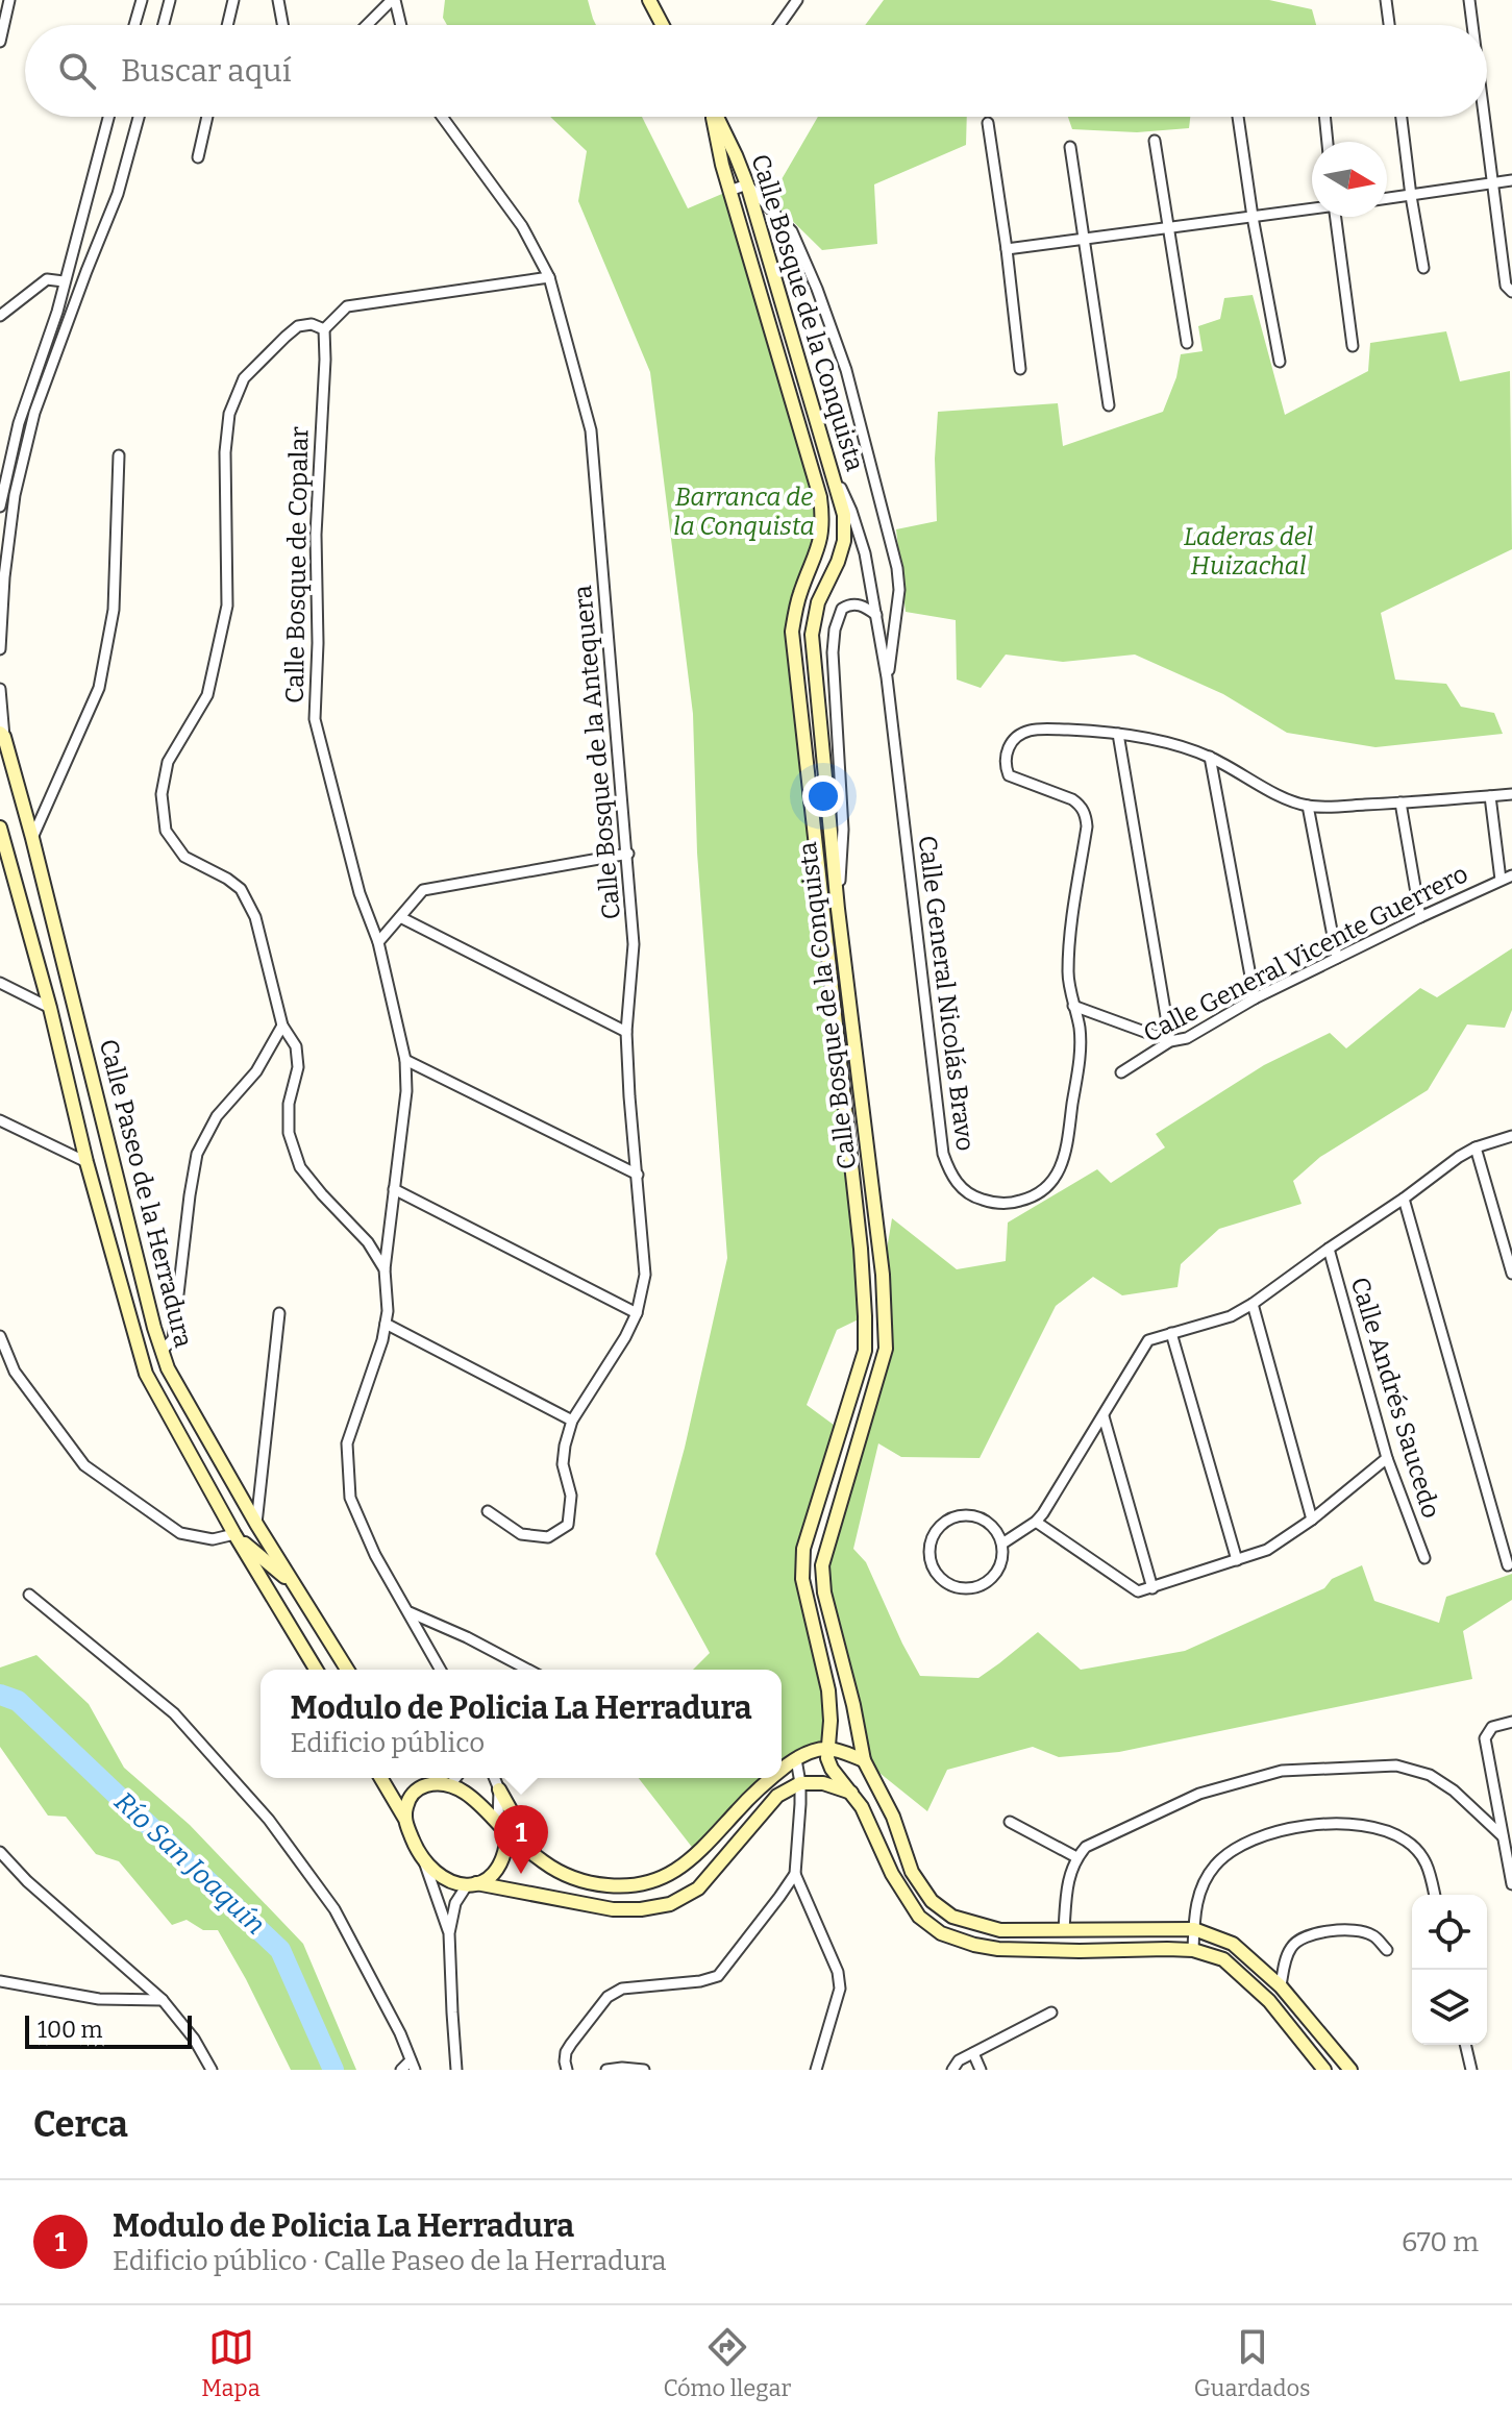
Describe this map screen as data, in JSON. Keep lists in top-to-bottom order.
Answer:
{
  "streets": {
    "main road": ["Calle Bosque de la Conquista", "Calle Paseo de la Herradura"],
    "street": [
      "Calle Bosque de Copalar",
      "Calle Bosque de la Antequera",
      "Calle General Vicente Guerrero",
      "Calle General Nicolás Bravo",
      "Calle Andrés Saucedo"
    ]
  },
  "crossings": [
    ["Calle Bosque de la Conquista", "Calle General Nicolás Bravo"]
  ],
  "water": ["Río San Joaquín"],
  "parks": ["Barranca de la Conquista", "Laderas del Huizachal"],
  "scale_bar": "100 m",
  "north": "right",
  "page": {
    "search": "Buscar aquí",
    "popup": ["Modulo de Policia La Herradura", "Edificio público"],
    "pins": "1",
    "scale": "100 m",
    "heading": "Cerca",
    "list": [
      {
        "mark": "1",
        "name": "Modulo de Policia La Herradura",
        "note": "Edificio público · Calle Paseo de la Herradura",
        "value": "670 m"
      }
    ],
    "nav": ["Mapa", "Cómo llegar", "Guardados"]
  }
}
